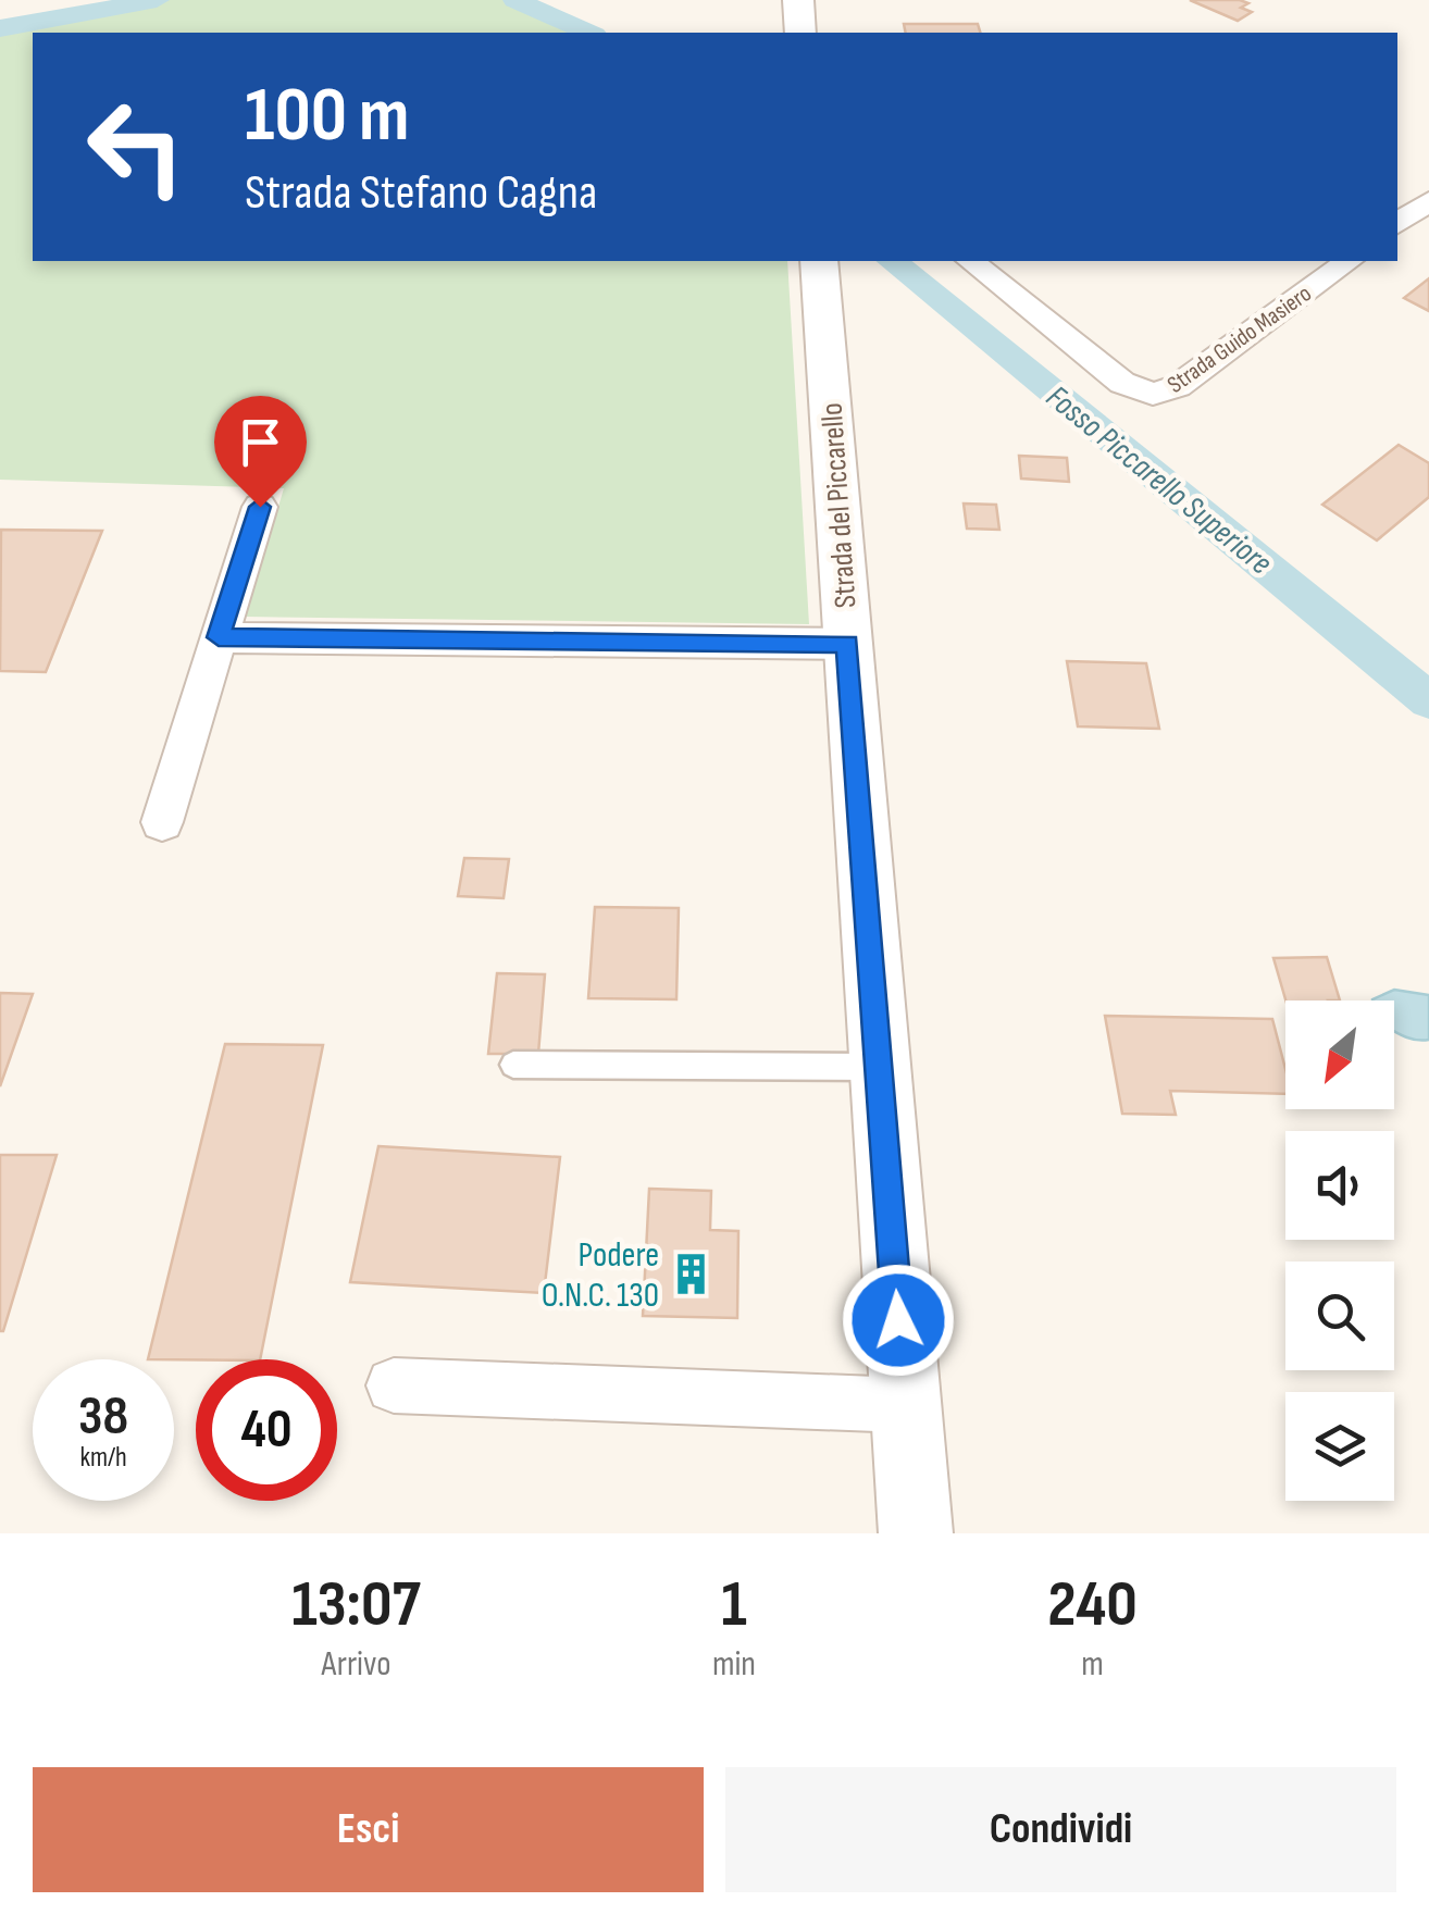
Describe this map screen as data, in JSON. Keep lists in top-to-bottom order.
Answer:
{
  "streets": {
    "street": ["Strada Guido Masiero", "Strada del Piccarello"]
  },
  "water": ["Fosso Piccarello Superiore"],
  "places": {
    "building": ["Podere O.N.C. 130"]
  },
  "north": "bottom left",
  "page": {
    "turn": ["100 m", "Strada Stefano Cagna"],
    "speed": "38 km/h",
    "limit": "40",
    "eta": [
      "13:07",
      "Arrivo",
      "1",
      "min",
      "240",
      "m"
    ],
    "buttons": ["Esci", "Condividi"]
  }
}
